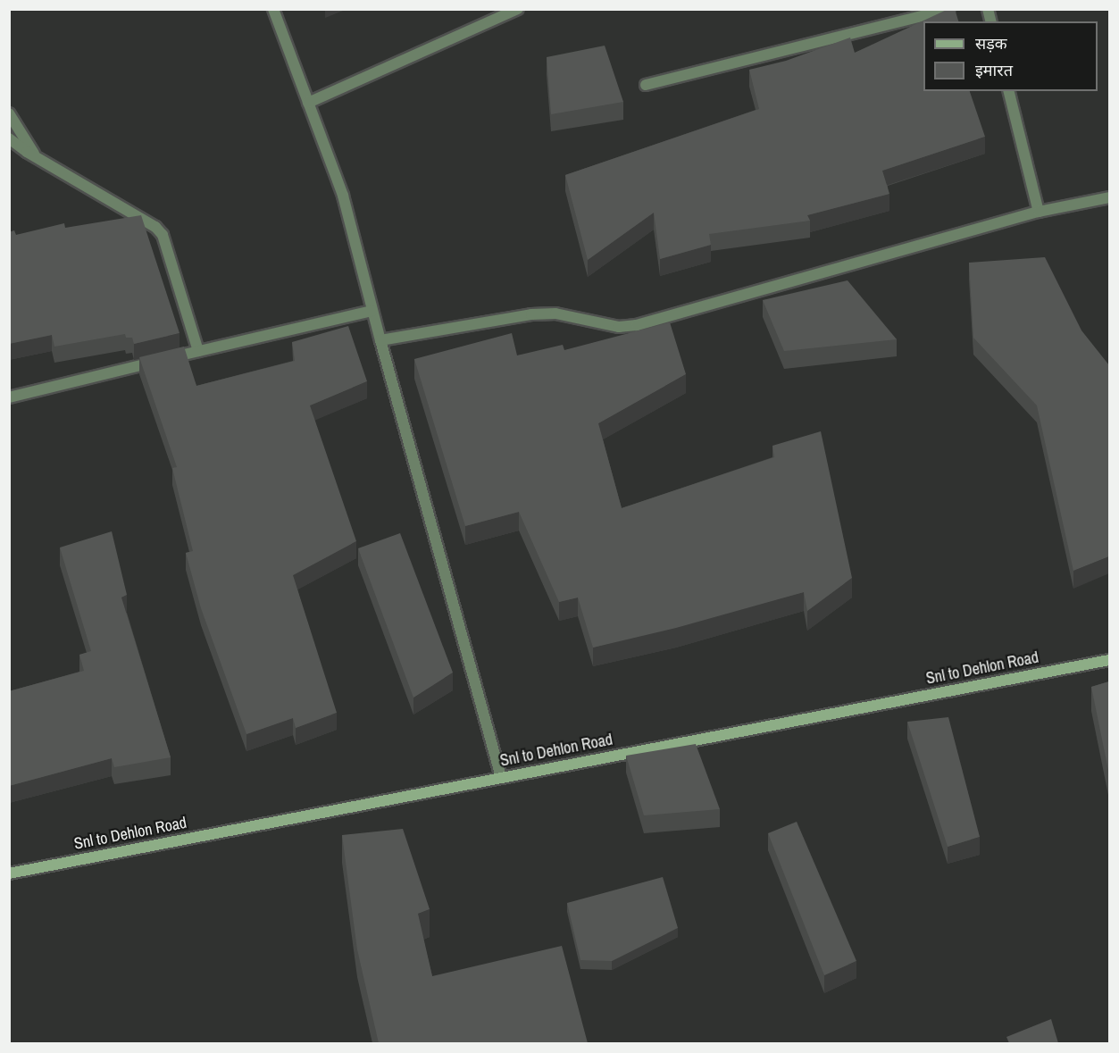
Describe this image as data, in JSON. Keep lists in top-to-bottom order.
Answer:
{
  "streets": {
    "street": ["Snl to Dehlon Road"]
  },
  "legend": ["सड़क", "इमारत"]
}
